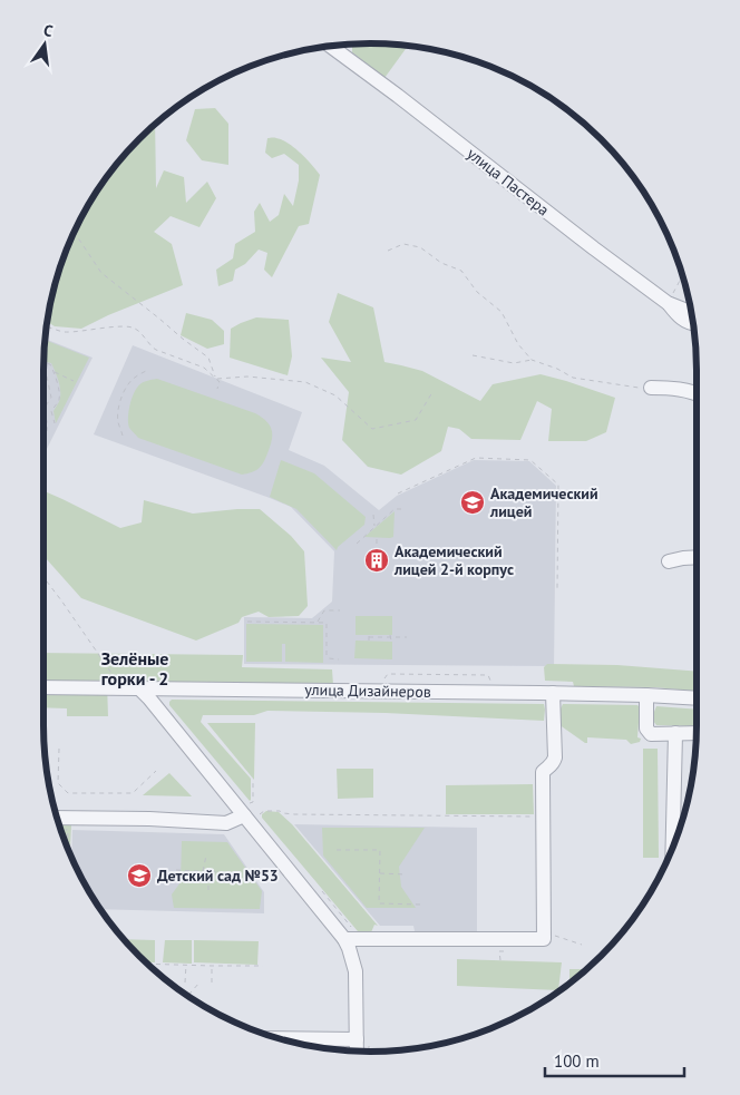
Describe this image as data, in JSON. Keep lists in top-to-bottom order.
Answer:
{
  "streets": {
    "street": ["улица Пастера", "улица Дизайнеров"]
  },
  "districts": ["Зелёные горки - 2"],
  "places": {
    "school or university": ["Академический лицей", "Детский сад №53"],
    "building": ["Академический лицей 2-й корпус"]
  },
  "scale_bar": "100 m",
  "north": "top"
}
